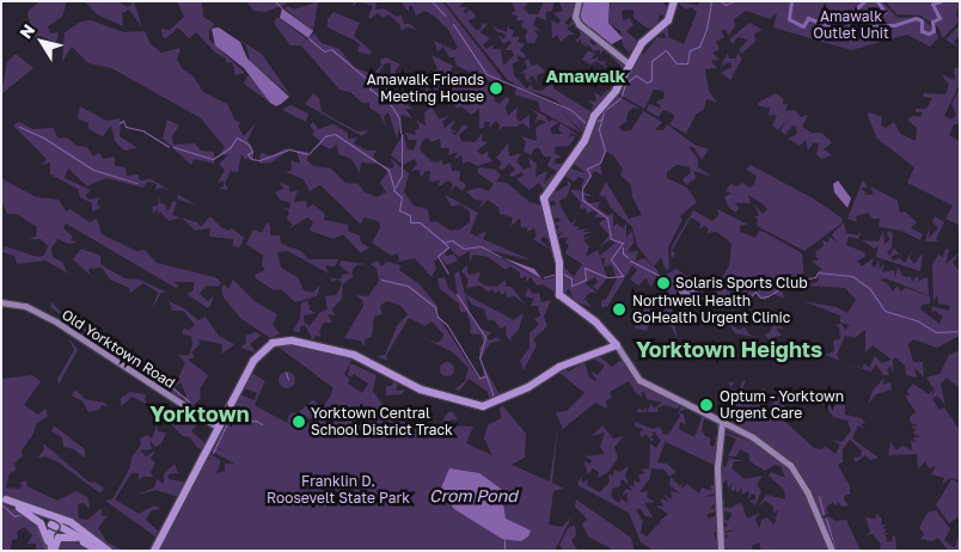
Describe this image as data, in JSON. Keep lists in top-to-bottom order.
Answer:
{
  "streets": {
    "main road": ["Old Yorktown Road"]
  },
  "districts": ["Amawalk", "Yorktown Heights", "Yorktown"],
  "water": ["Crom Pond"],
  "parks": ["Amawalk Outlet Unit", "Franklin D. Roosevelt State Park"],
  "places": [
    "Amawalk Friends Meeting House",
    "Solaris Sports Club",
    "Northwell Health GoHealth Urgent Clinic",
    "Optum - Yorktown Urgent Care",
    "Yorktown Central School District Track"
  ],
  "north": "top left"
}
